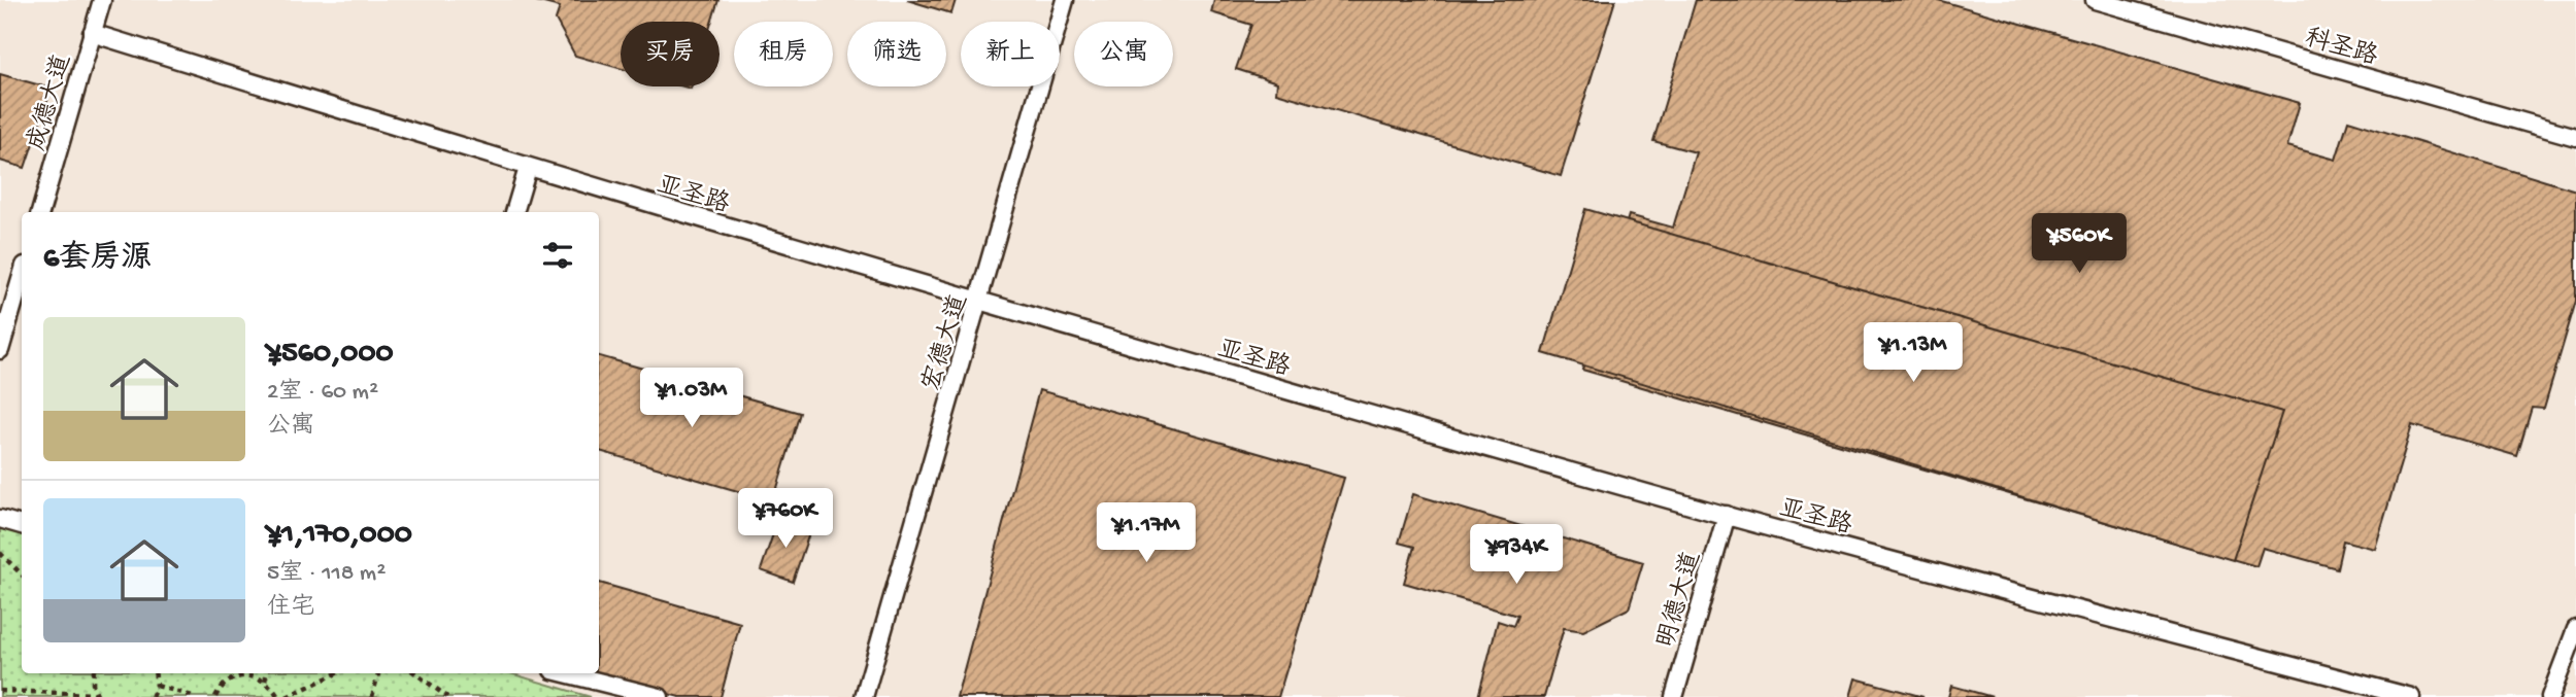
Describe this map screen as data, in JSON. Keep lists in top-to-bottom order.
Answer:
{
  "streets": {
    "lane": [
      "科圣路",
      "成德大道",
      "亚圣路",
      "宏德大道",
      "明德大道"
    ]
  },
  "crossings": [
    ["成德大道", "亚圣路"],
    ["亚圣路", "宏德大道"],
    ["亚圣路", "明德大道"]
  ],
  "page": {
    "chip": [
      "买房",
      "租房",
      "筛选",
      "新上",
      "公寓"
    ],
    "heading": "6套房源",
    "price": [
      "¥560K",
      "¥1.13M",
      "¥1.03M",
      "¥760K",
      "¥1.17M",
      "¥934K"
    ],
    "list": [
      {
        "name": "¥560,000",
        "note": "2室 · 60 m² · 公寓"
      },
      {
        "name": "¥1,170,000",
        "note": "5室 · 118 m² · 住宅"
      }
    ]
  }
}
